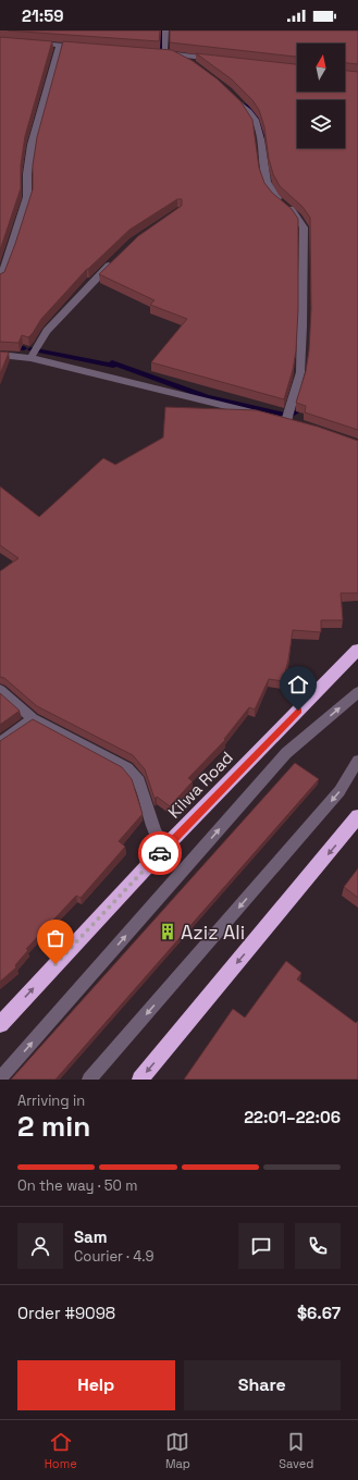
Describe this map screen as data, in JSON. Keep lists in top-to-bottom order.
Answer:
{
  "streets": {
    "highway": ["Kilwa Road"]
  },
  "one_way": ["Kilwa Road"],
  "places": {
    "building": ["Aziz Ali"]
  },
  "north": "top",
  "page": {
    "status": "21:59",
    "heading": ["2 min", "Arriving in", "22:01–22:06"],
    "panel": [
      "Sam",
      "Courier · 4.9",
      "Order #9098",
      "$6.67"
    ],
    "bar": "On the way · 50 m",
    "buttons": ["Help", "Share"],
    "tabs": ["Home", "Map", "Saved"]
  }
}
